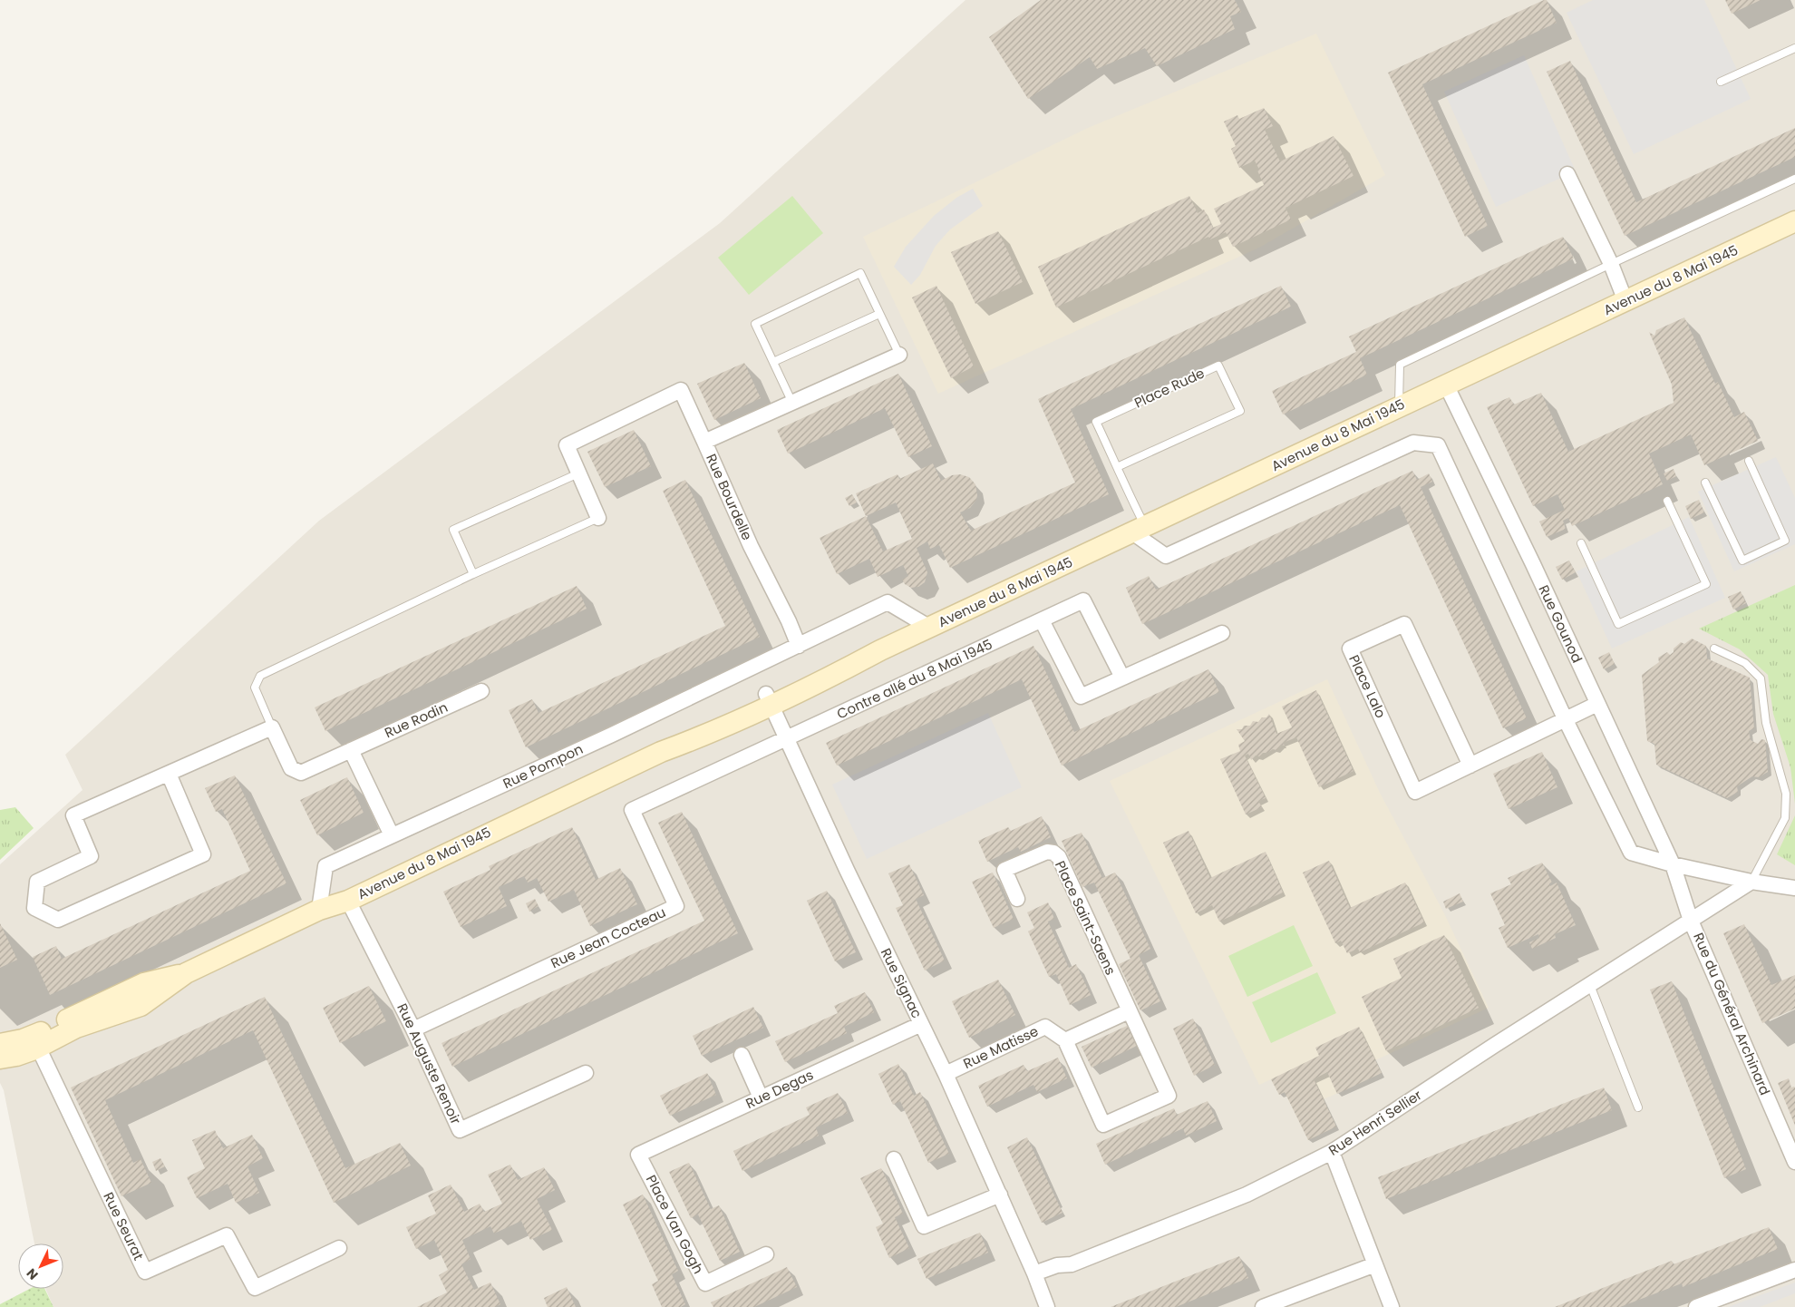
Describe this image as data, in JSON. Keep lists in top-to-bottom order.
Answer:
{
  "streets": {
    "main road": ["Avenue du 8 Mai 1945"],
    "street": [
      "Rue Bourdelle",
      "Rue Gounod",
      "Contre allé du 8 Mai 1945",
      "Place Lalo",
      "Rue Rodin",
      "Rue Pompon",
      "Place Saint-Saens",
      "Rue Jean Cocteau",
      "Rue Signac",
      "Rue du Général Archinard",
      "Rue Matisse",
      "Rue Auguste Renoir",
      "Rue Degas",
      "Rue Henri Sellier",
      "Place Van Gogh",
      "Rue Seurat"
    ],
    "lane": ["Place Rude"]
  },
  "crossings": [
    ["Avenue du 8 Mai 1945", "Place Rude"],
    ["Avenue du 8 Mai 1945", "Rue Gounod"],
    ["Avenue du 8 Mai 1945", "Rue Pompon"],
    ["Avenue du 8 Mai 1945", "Rue Signac"],
    ["Avenue du 8 Mai 1945", "Rue Auguste Renoir"],
    ["Avenue du 8 Mai 1945", "Rue Seurat"],
    ["Rue Bourdelle", "Rue Pompon"],
    ["Rue Gounod", "Place Lalo"],
    ["Rue Gounod", "Rue du Général Archinard"],
    ["Contre allé du 8 Mai 1945", "Rue Jean Cocteau"],
    ["Contre allé du 8 Mai 1945", "Rue Signac"],
    ["Rue Jean Cocteau", "Rue Signac"],
    ["Rue Jean Cocteau", "Rue Auguste Renoir"],
    ["Rue Signac", "Rue Matisse"],
    ["Rue Signac", "Rue Degas"],
    ["Rue Signac", "Rue Henri Sellier"],
    ["Rue du Général Archinard", "Rue Henri Sellier"],
    ["Rue Degas", "Place Van Gogh"]
  ],
  "north": "bottom left"
}
